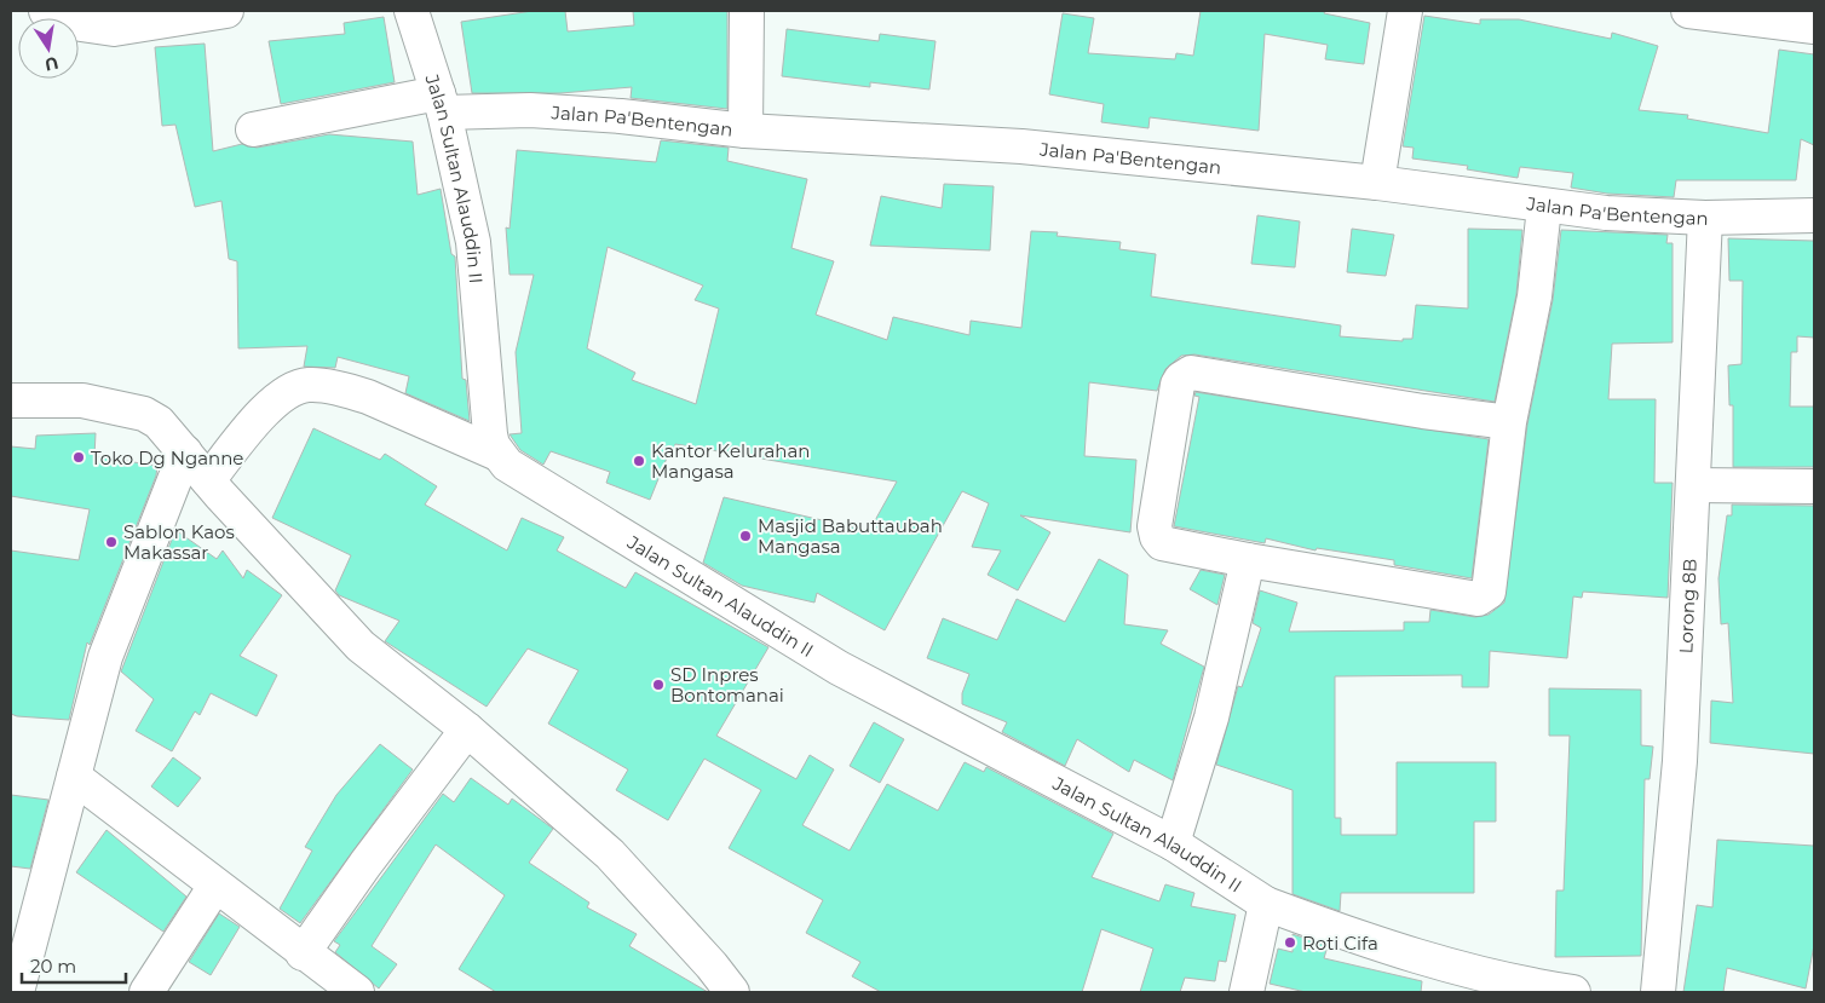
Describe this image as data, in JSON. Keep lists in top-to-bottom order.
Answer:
{
  "streets": {
    "street": ["Jalan Pa'Bentengan", "Jalan Sultan Alauddin II", "Lorong 8B"]
  },
  "crossings": [
    ["Jalan Pa'Bentengan", "Jalan Sultan Alauddin II"],
    ["Jalan Pa'Bentengan", "Lorong 8B"]
  ],
  "places": [
    "Toko Dg Nganne",
    "Kantor Kelurahan Mangasa",
    "Masjid Babuttaubah Mangasa",
    "Sablon Kaos Makassar",
    "SD Inpres Bontomanai",
    "Roti Cifa"
  ],
  "scale_bar": "20 m",
  "north": "bottom"
}
